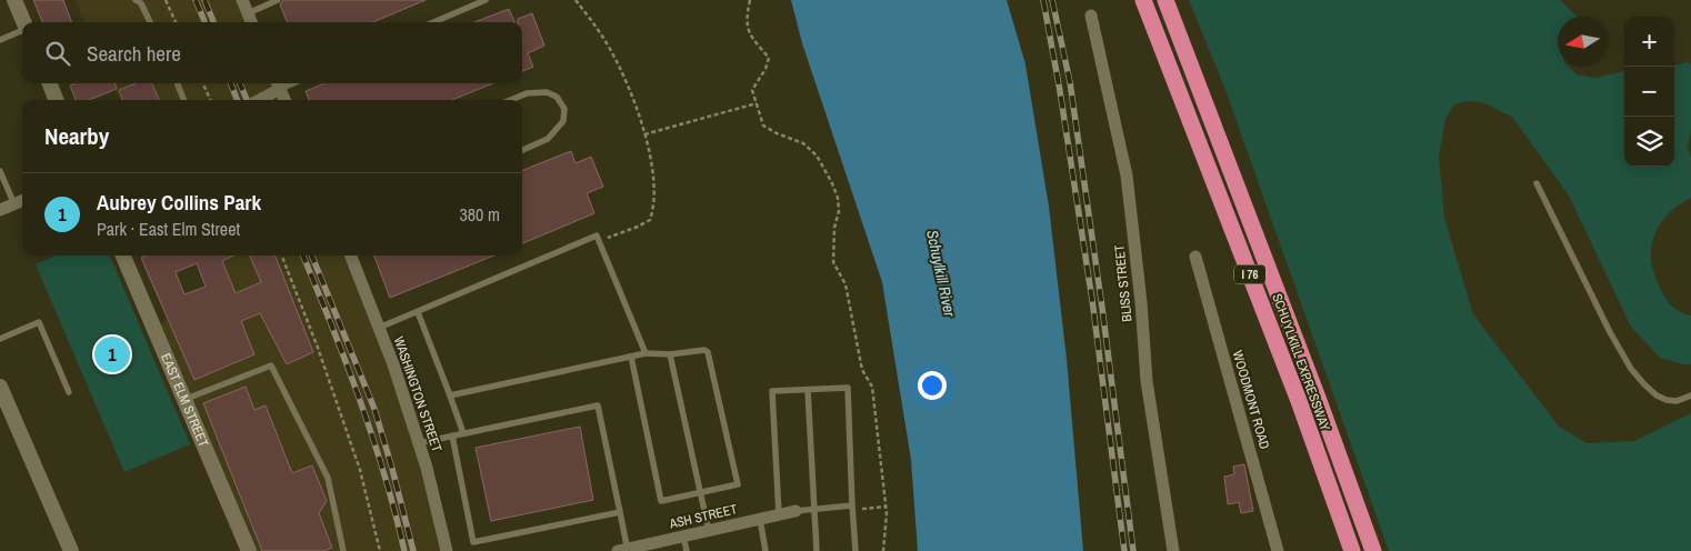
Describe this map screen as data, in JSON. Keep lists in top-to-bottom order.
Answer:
{
  "streets": {
    "highway": ["I 76", "SCHUYLKILL EXPRESSWAY"],
    "main road": ["EAST ELM STREET"],
    "street": [
      "BLISS STREET",
      "WASHINGTON STREET",
      "WOODMONT ROAD",
      "ASH STREET"
    ]
  },
  "water": ["Schuylkill River"],
  "north": "left",
  "page": {
    "map_buttons": ["+", "−"],
    "search": "Search here",
    "heading": "Nearby",
    "list": [
      {
        "mark": "1",
        "name": "Aubrey Collins Park",
        "note": "Park · East Elm Street",
        "value": "380 m"
      }
    ],
    "pins": "1"
  }
}
